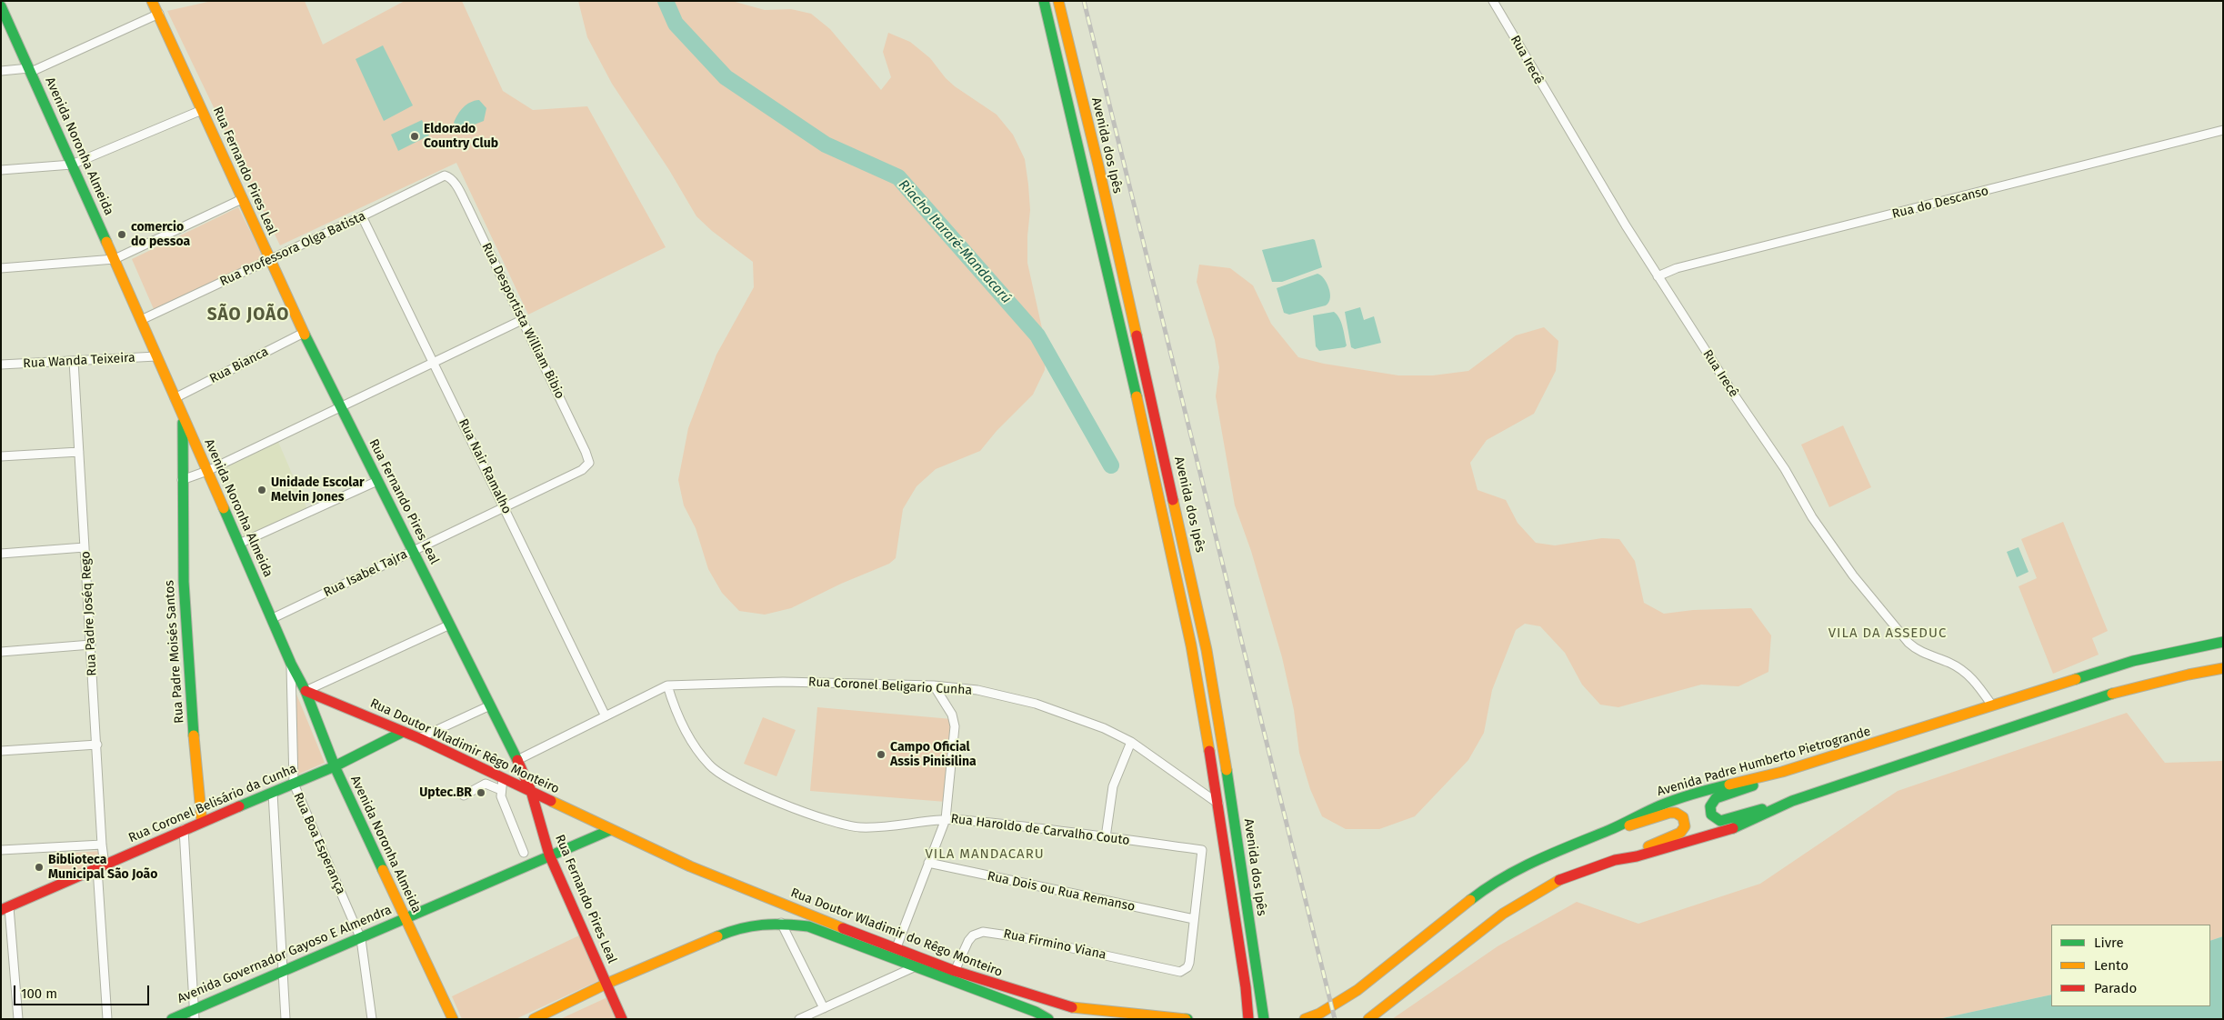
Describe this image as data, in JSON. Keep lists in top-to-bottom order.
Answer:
{
  "streets": {
    "main road": [
      "Avenida dos Ipês",
      "Avenida Noronha Almeida",
      "Rua Fernando Pires Leal",
      "Rua Padre Moisés Santos",
      "Rua Doutor Wladimir Rêgo Monteiro",
      "Avenida Padre Humberto Pietrogrande",
      "Rua Coronel Belisário da Cunha",
      "Rua Doutor Wladimir do Rêgo Monteiro",
      "Avenida Governador Gayoso E Almendra"
    ],
    "street": [
      "Rua Irecê",
      "Rua do Descanso",
      "Rua Professora Olga Batista",
      "Rua Desportista William Bibio",
      "Rua Wanda Teixeira",
      "Rua Bianca",
      "Rua Nair Ramalho",
      "Rua Isabel Tajra",
      "Rua Padre Joséq Rego",
      "Rua Coronel Beligario Cunha",
      "Rua Haroldo de Carvalho Couto",
      "Rua Boa Esperança",
      "Rua Dois ou Rua Remanso",
      "Rua Firmino Viana"
    ]
  },
  "crossings": [
    ["Rua Irecê", "Rua do Descanso"],
    ["Rua Irecê", "Avenida Padre Humberto Pietrogrande"],
    ["Avenida Noronha Almeida", "Rua Professora Olga Batista"],
    ["Avenida Noronha Almeida", "Rua Wanda Teixeira"],
    ["Avenida Noronha Almeida", "Rua Bianca"],
    ["Avenida Noronha Almeida", "Rua Isabel Tajra"],
    ["Avenida Noronha Almeida", "Rua Padre Moisés Santos"],
    ["Avenida Noronha Almeida", "Rua Doutor Wladimir Rêgo Monteiro"],
    ["Avenida Noronha Almeida", "Rua Coronel Belisário da Cunha"],
    ["Avenida Noronha Almeida", "Rua Boa Esperança"],
    ["Avenida Noronha Almeida", "Avenida Governador Gayoso E Almendra"],
    ["Rua Fernando Pires Leal", "Rua Professora Olga Batista"],
    ["Rua Fernando Pires Leal", "Rua Bianca"],
    ["Rua Fernando Pires Leal", "Rua Isabel Tajra"],
    ["Rua Fernando Pires Leal", "Rua Doutor Wladimir Rêgo Monteiro"],
    ["Rua Fernando Pires Leal", "Avenida Governador Gayoso E Almendra"],
    ["Rua Professora Olga Batista", "Rua Desportista William Bibio"],
    ["Rua Professora Olga Batista", "Rua Nair Ramalho"],
    ["Rua Desportista William Bibio", "Rua Isabel Tajra"],
    ["Rua Wanda Teixeira", "Rua Padre Joséq Rego"],
    ["Rua Nair Ramalho", "Rua Isabel Tajra"],
    ["Rua Padre Joséq Rego", "Rua Coronel Belisário da Cunha"],
    ["Rua Padre Moisés Santos", "Rua Coronel Belisário da Cunha"],
    ["Rua Coronel Beligario Cunha", "Rua Haroldo de Carvalho Couto"],
    ["Rua Doutor Wladimir Rêgo Monteiro", "Rua Coronel Belisário da Cunha"],
    ["Rua Doutor Wladimir Rêgo Monteiro", "Rua Doutor Wladimir do Rêgo Monteiro"],
    ["Rua Doutor Wladimir Rêgo Monteiro", "Avenida Governador Gayoso E Almendra"],
    ["Rua Coronel Belisário da Cunha", "Rua Boa Esperança"],
    ["Rua Haroldo de Carvalho Couto", "Rua Dois ou Rua Remanso"],
    ["Rua Haroldo de Carvalho Couto", "Rua Firmino Viana"],
    ["Rua Boa Esperança", "Avenida Governador Gayoso E Almendra"],
    ["Rua Dois ou Rua Remanso", "Rua Firmino Viana"],
    ["Rua Doutor Wladimir do Rêgo Monteiro", "Rua Firmino Viana"],
    ["Rua Doutor Wladimir do Rêgo Monteiro", "Avenida Governador Gayoso E Almendra"]
  ],
  "districts": ["SÃO JOÃO", "VILA DA ASSEDUC", "VILA MANDACARU"],
  "water": ["Riacho Itararé-Mandacarú"],
  "places": [
    "Eldorado Country Club",
    "comercio do pessoa",
    "Unidade Escolar Melvin Jones",
    "Campo Oficial Assis Pinisilina",
    "Uptec.BR",
    "Biblioteca Municipal São João"
  ],
  "legend": ["Livre", "Lento", "Parado"],
  "scale_bar": "100 m"
}
